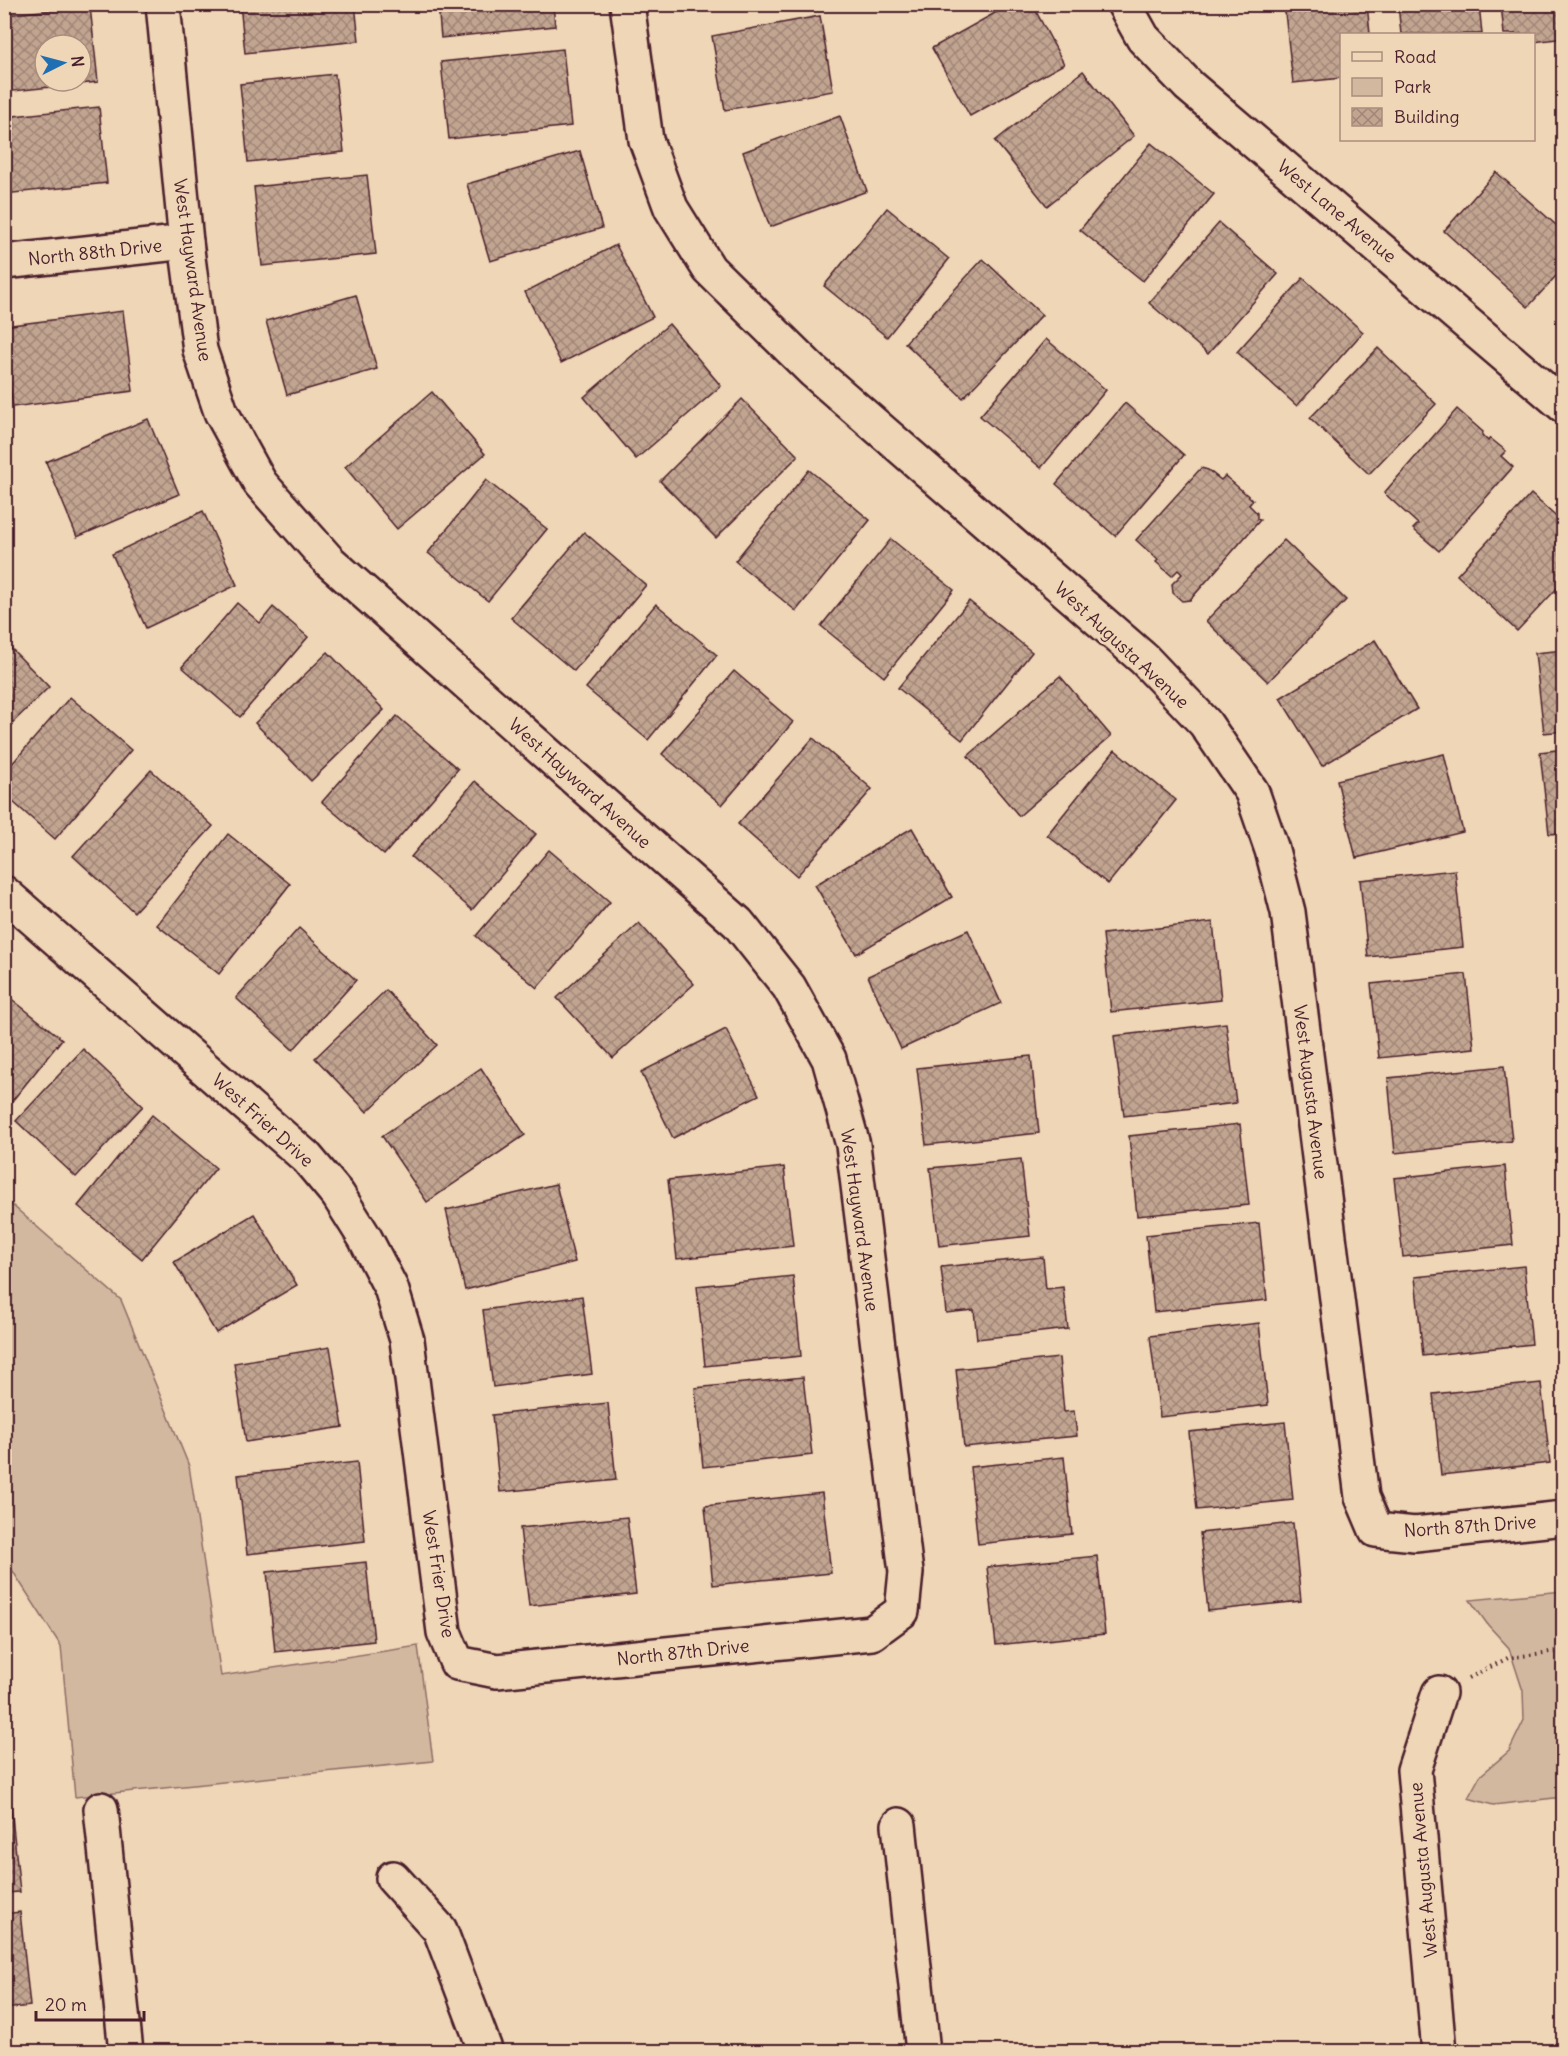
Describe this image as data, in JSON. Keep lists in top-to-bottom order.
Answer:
{
  "streets": {
    "street": [
      "West Lane Avenue",
      "North 88th Drive",
      "West Hayward Avenue",
      "West Augusta Avenue",
      "West Frier Drive",
      "North 87th Drive"
    ]
  },
  "crossings": [
    ["North 88th Drive", "West Hayward Avenue"],
    ["West Hayward Avenue", "North 87th Drive"],
    ["West Augusta Avenue", "North 87th Drive"],
    ["West Frier Drive", "North 87th Drive"]
  ],
  "legend": ["Road", "Park", "Building"],
  "scale_bar": "20 m",
  "north": "right"
}
